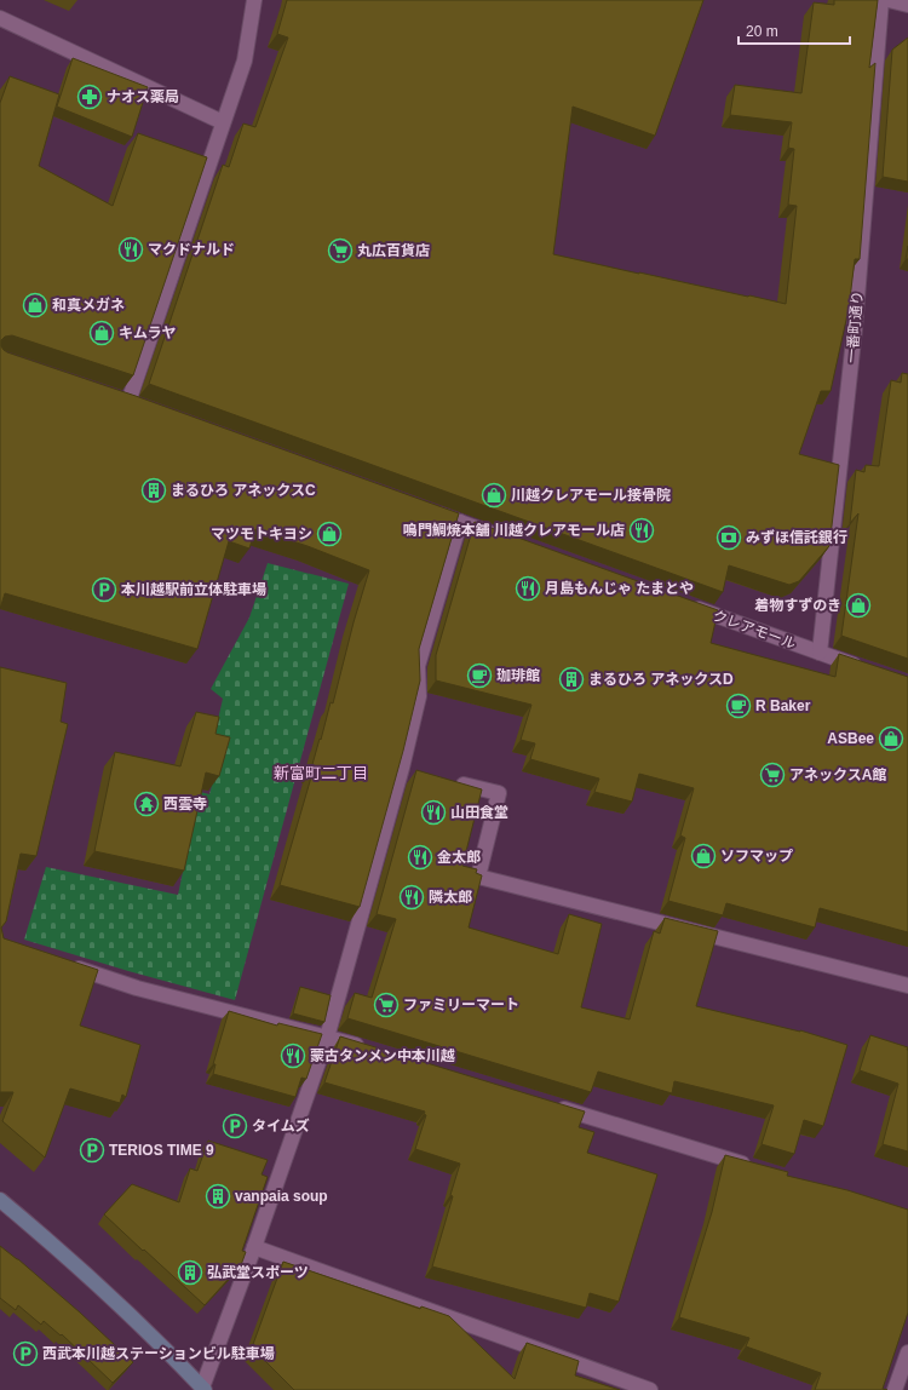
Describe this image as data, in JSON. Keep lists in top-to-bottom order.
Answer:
{
  "streets": {
    "street": ["一番町通り", "クレアモール"]
  },
  "crossings": [
    ["一番町通り", "クレアモール"]
  ],
  "districts": ["新富町二丁目"],
  "places": {
    "pharmacy": ["ナオス薬局"],
    "restaurant": [
      "マクドナルド",
      "鳴門鯛焼本舗 川越クレアモール店",
      "月島もんじゃ たまとや",
      "山田食堂",
      "金太郎",
      "隣太郎",
      "蒙古タンメン中本川越"
    ],
    "supermarket": ["丸広百貨店", "アネックスA館", "ファミリーマート"],
    "shop": [
      "和真メガネ",
      "キムラヤ",
      "川越クレアモール接骨院",
      "マツモトキヨシ",
      "着物すずのき",
      "ASBee",
      "ソフマップ"
    ],
    "building": [
      "まるひろ アネックスC",
      "まるひろ アネックスD",
      "vanpaia soup",
      "弘武堂スポーツ"
    ],
    "bank": ["みずほ信託銀行"],
    "parking": [
      "本川越駅前立体駐車場",
      "タイムズ",
      "TERIOS TIME 9",
      "西武本川越ステーションビル駐車場"
    ],
    "cafe": ["珈琲館", "R Baker"],
    "temple": ["西雲寺"]
  },
  "scale_bar": "20 m"
}
